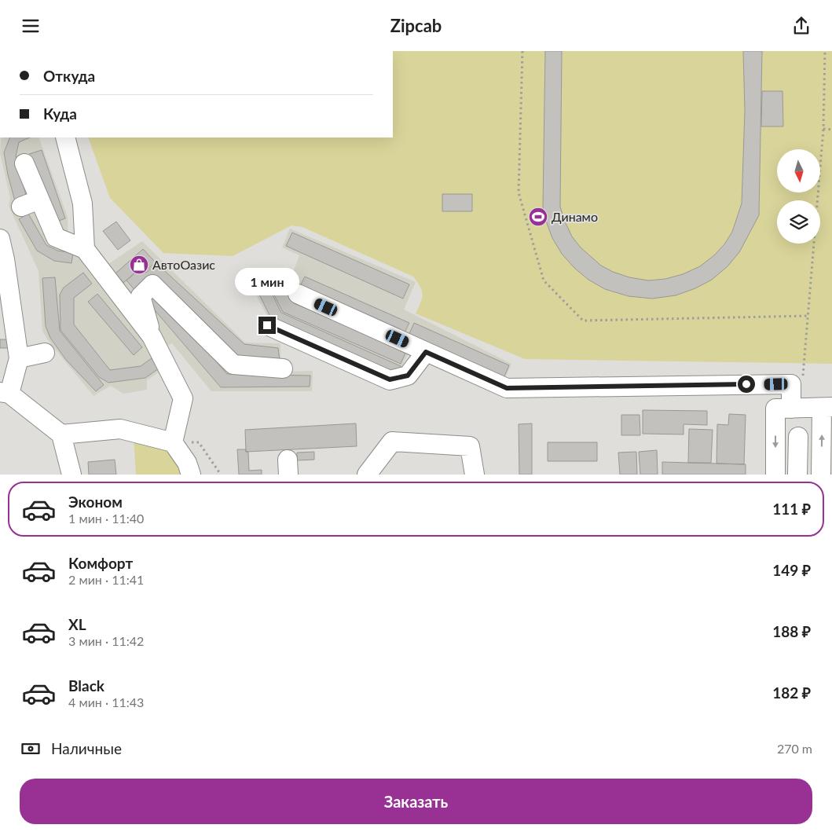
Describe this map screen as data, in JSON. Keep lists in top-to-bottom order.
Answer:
{
  "places": {
    "sports": ["Динамо"],
    "shop": ["АвтоОазис"]
  },
  "north": "bottom",
  "page": {
    "header": "Zipcab",
    "banner": ["Откуда", "Куда"],
    "bubble": "1 мин",
    "list": [
      {
        "name": "Эконом",
        "note": "1 мин · 11:40",
        "value": "111 ₽"
      },
      {
        "name": "Комфорт",
        "note": "2 мин · 11:41",
        "value": "149 ₽"
      },
      {
        "name": "XL",
        "note": "3 мин · 11:42",
        "value": "188 ₽"
      },
      {
        "name": "Black",
        "note": "4 мин · 11:43",
        "value": "182 ₽"
      }
    ],
    "pay": ["Наличные", "270 m"],
    "buttons": "Заказать"
  }
}
